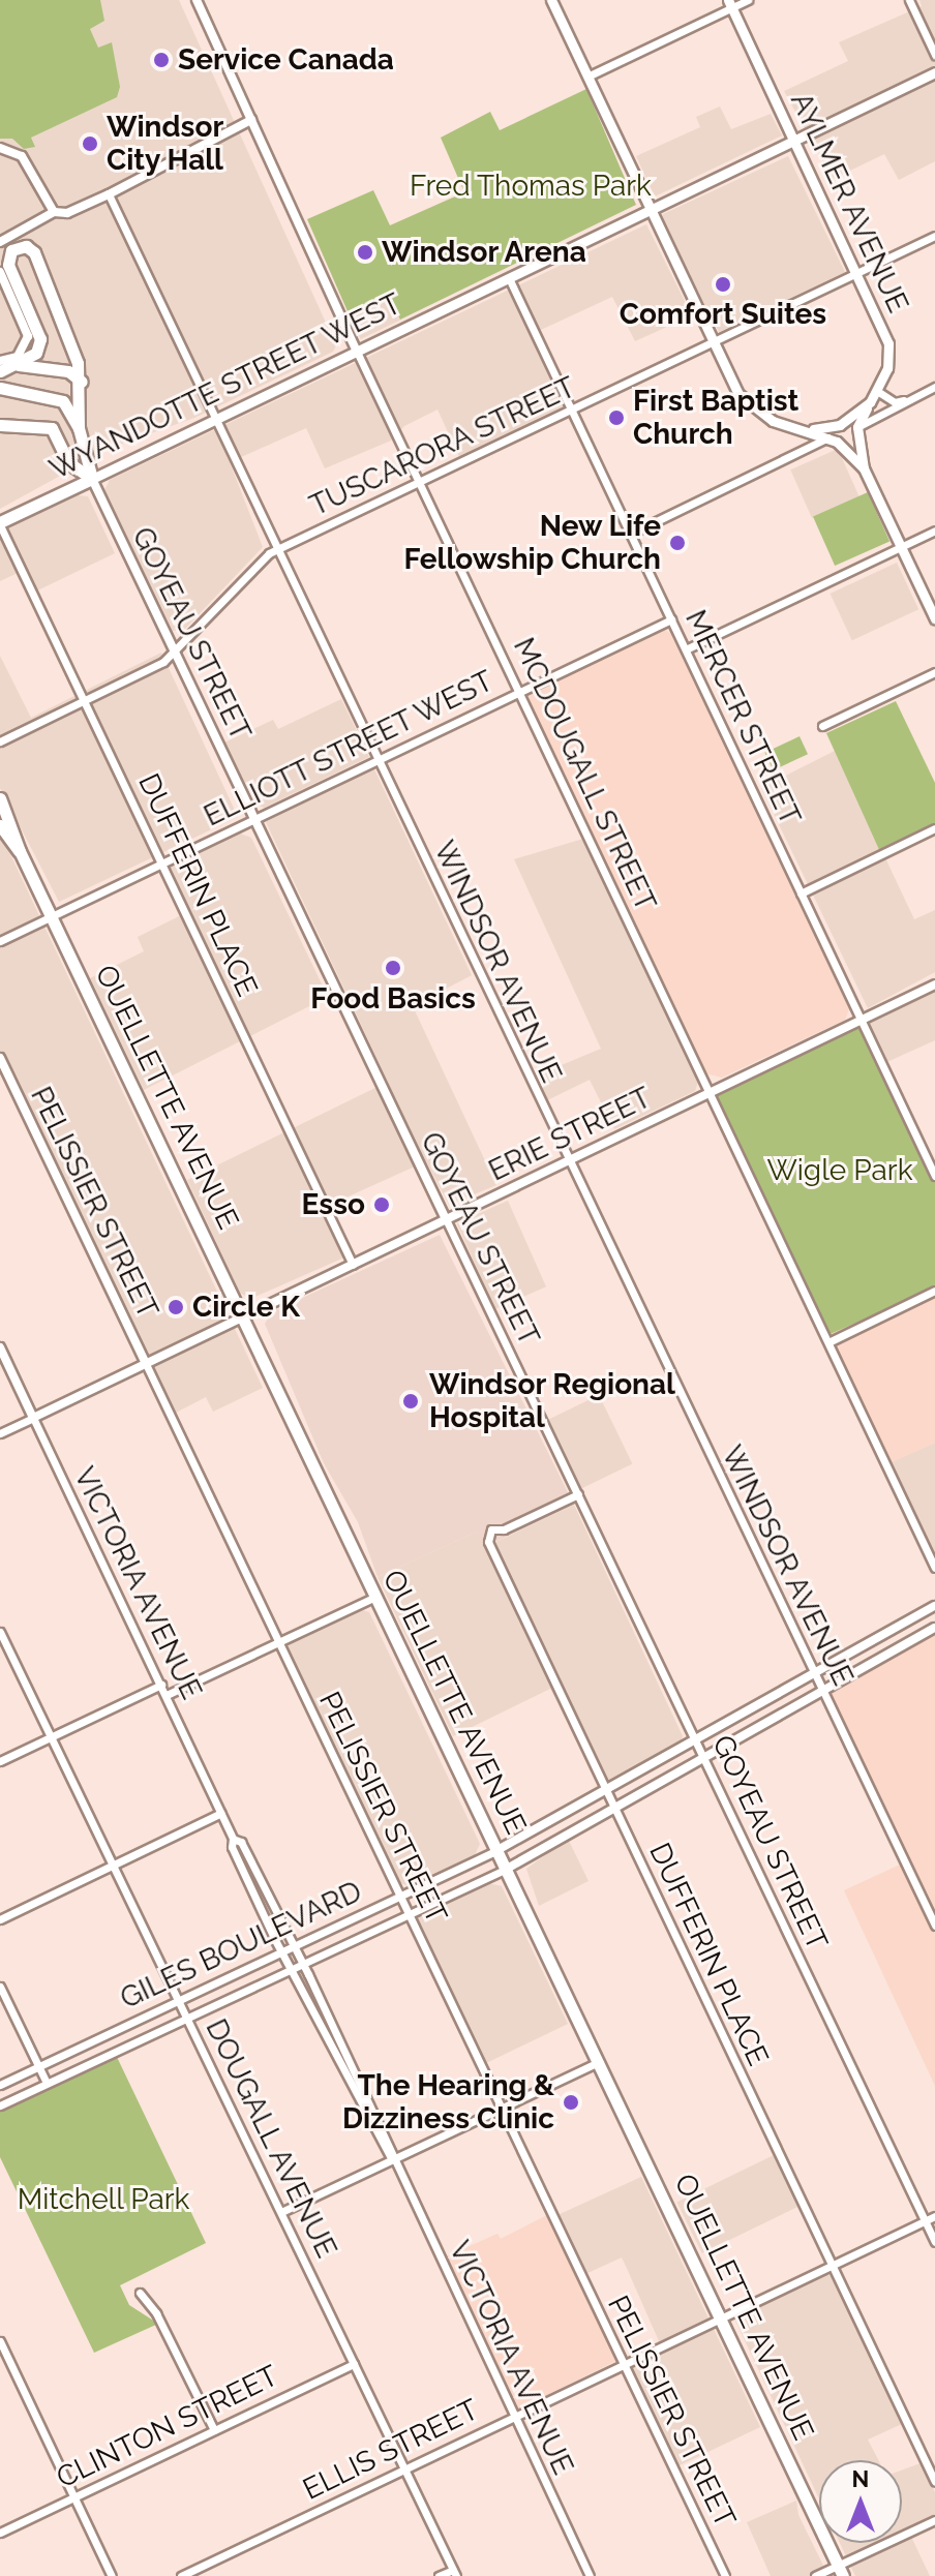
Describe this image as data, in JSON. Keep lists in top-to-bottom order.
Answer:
{
  "streets": {
    "main road": ["AYLMER AVENUE", "WYANDOTTE STREET WEST", "OUELLETTE AVENUE"],
    "street": [
      "TUSCARORA STREET",
      "GOYEAU STREET",
      "MERCER STREET",
      "ELLIOTT STREET WEST",
      "MCDOUGALL STREET",
      "DUFFERIN PLACE",
      "WINDSOR AVENUE",
      "ERIE STREET",
      "PELISSIER STREET",
      "VICTORIA AVENUE",
      "GILES BOULEVARD",
      "DOUGALL AVENUE",
      "CLINTON STREET",
      "ELLIS STREET"
    ]
  },
  "crossings": [
    ["AYLMER AVENUE", "WYANDOTTE STREET WEST"],
    ["AYLMER AVENUE", "TUSCARORA STREET"],
    ["WYANDOTTE STREET WEST", "GOYEAU STREET"],
    ["WYANDOTTE STREET WEST", "MERCER STREET"],
    ["WYANDOTTE STREET WEST", "MCDOUGALL STREET"],
    ["WYANDOTTE STREET WEST", "DUFFERIN PLACE"],
    ["WYANDOTTE STREET WEST", "WINDSOR AVENUE"],
    ["TUSCARORA STREET", "GOYEAU STREET"],
    ["TUSCARORA STREET", "MERCER STREET"],
    ["TUSCARORA STREET", "MCDOUGALL STREET"],
    ["TUSCARORA STREET", "DUFFERIN PLACE"],
    ["TUSCARORA STREET", "WINDSOR AVENUE"],
    ["GOYEAU STREET", "ELLIOTT STREET WEST"],
    ["GOYEAU STREET", "DUFFERIN PLACE"],
    ["GOYEAU STREET", "ERIE STREET"],
    ["GOYEAU STREET", "GILES BOULEVARD"],
    ["GOYEAU STREET", "ELLIS STREET"],
    ["MERCER STREET", "ELLIOTT STREET WEST"],
    ["MERCER STREET", "ERIE STREET"],
    ["ELLIOTT STREET WEST", "MCDOUGALL STREET"],
    ["ELLIOTT STREET WEST", "DUFFERIN PLACE"],
    ["ELLIOTT STREET WEST", "WINDSOR AVENUE"],
    ["ELLIOTT STREET WEST", "OUELLETTE AVENUE"],
    ["MCDOUGALL STREET", "ERIE STREET"],
    ["DUFFERIN PLACE", "ERIE STREET"],
    ["DUFFERIN PLACE", "GILES BOULEVARD"],
    ["DUFFERIN PLACE", "ELLIS STREET"],
    ["WINDSOR AVENUE", "ERIE STREET"],
    ["WINDSOR AVENUE", "GILES BOULEVARD"],
    ["OUELLETTE AVENUE", "ERIE STREET"],
    ["OUELLETTE AVENUE", "GILES BOULEVARD"],
    ["OUELLETTE AVENUE", "ELLIS STREET"],
    ["ERIE STREET", "PELISSIER STREET"],
    ["ERIE STREET", "VICTORIA AVENUE"],
    ["PELISSIER STREET", "GILES BOULEVARD"],
    ["PELISSIER STREET", "ELLIS STREET"],
    ["VICTORIA AVENUE", "GILES BOULEVARD"],
    ["VICTORIA AVENUE", "ELLIS STREET"],
    ["GILES BOULEVARD", "DOUGALL AVENUE"],
    ["DOUGALL AVENUE", "CLINTON STREET"],
    ["DOUGALL AVENUE", "ELLIS STREET"]
  ],
  "parks": ["Fred Thomas Park", "Wigle Park", "Mitchell Park"],
  "places": [
    "Service Canada",
    "Windsor City Hall",
    "Windsor Arena",
    "Comfort Suites",
    "First Baptist Church",
    "New Life Fellowship Church",
    "Food Basics",
    "Esso",
    "Circle K",
    "Windsor Regional Hospital",
    "The Hearing & Dizziness Clinic"
  ],
  "north": "top"
}
